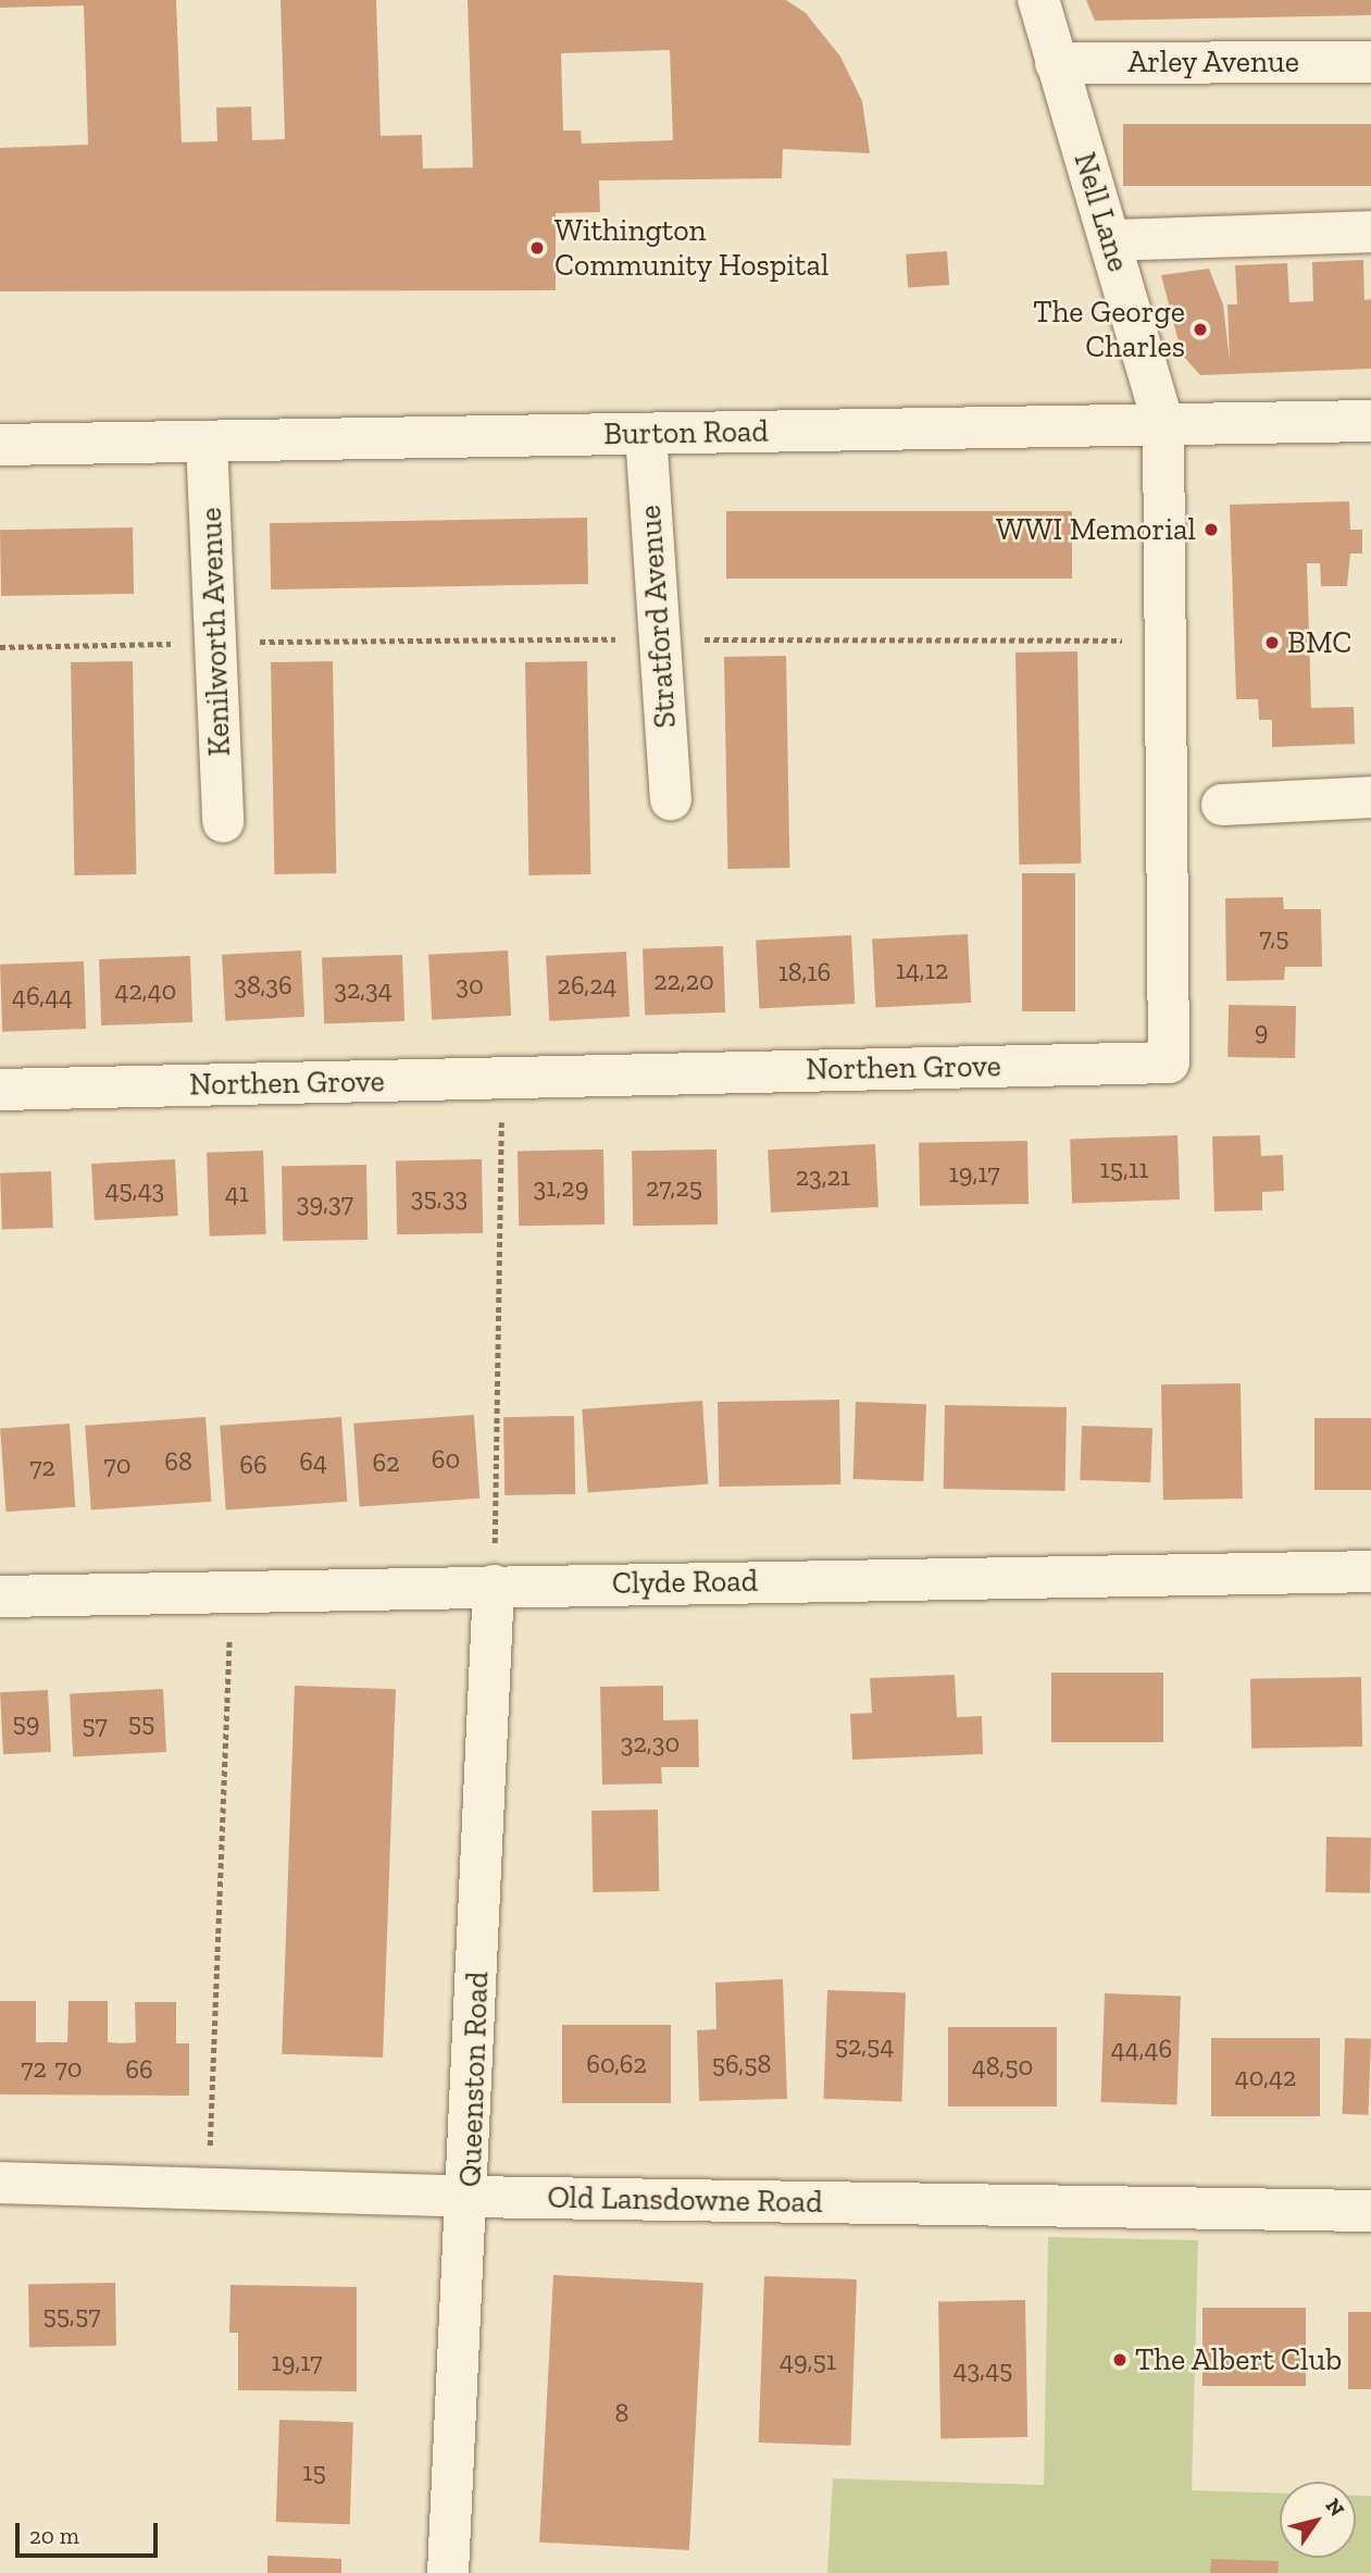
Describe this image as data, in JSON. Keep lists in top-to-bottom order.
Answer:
{
  "streets": {
    "street": [
      "Arley Avenue",
      "Nell Lane",
      "Burton Road",
      "Stratford Avenue",
      "Kenilworth Avenue",
      "Northen Grove",
      "Clyde Road",
      "Queenston Road",
      "Old Lansdowne Road"
    ]
  },
  "crossings": [
    ["Arley Avenue", "Nell Lane"],
    ["Nell Lane", "Burton Road"],
    ["Nell Lane", "Northen Grove"],
    ["Burton Road", "Stratford Avenue"],
    ["Burton Road", "Kenilworth Avenue"],
    ["Burton Road", "Northen Grove"],
    ["Clyde Road", "Queenston Road"],
    ["Queenston Road", "Old Lansdowne Road"]
  ],
  "places": [
    "Withington Community Hospital",
    "The George Charles",
    "WWI Memorial",
    "BMC",
    "The Albert Club"
  ],
  "house_numbers": [
    "7,5",
    "14,12",
    "18,16",
    "22,20",
    "38,36",
    "30",
    "26,24",
    "32,34",
    "42,40",
    "46,44",
    "9",
    "15,11",
    "19,17",
    "23,21",
    "31,29",
    "27,25",
    "45,43",
    "41",
    "35,33",
    "39,37",
    "60",
    "68",
    "64",
    "62",
    "70",
    "66",
    "72",
    "59",
    "55",
    "57",
    "32,30",
    "52,54",
    "44,46",
    "60,62",
    "56,58",
    "48,50",
    "72",
    "70",
    "66",
    "40,42",
    "55,57",
    "49,51",
    "19,17",
    "43,45",
    "8",
    "15"
  ],
  "scale_bar": "20 m",
  "north": "top right"
}
